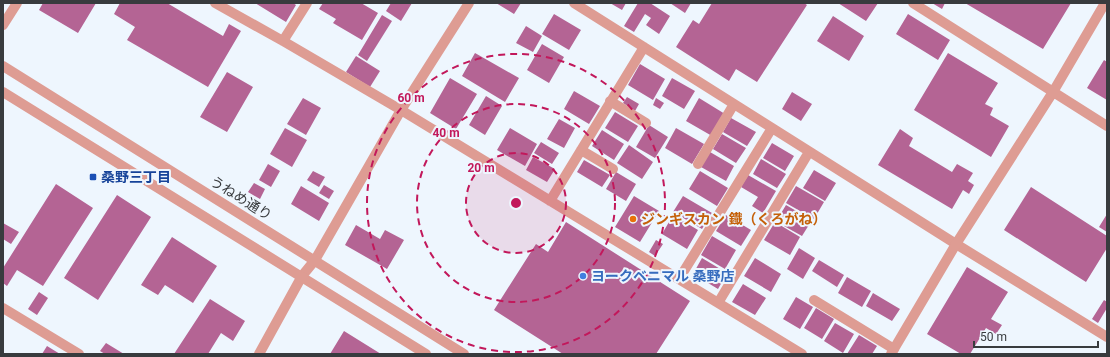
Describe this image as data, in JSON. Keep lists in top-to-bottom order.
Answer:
{
  "streets": {
    "street": ["うねめ通り"]
  },
  "places": {
    "transit": ["桑野三丁目"],
    "other": ["ジンギスカン 鐡（くろがね）", "ヨークベニマル 桑野店"]
  },
  "scale_bar": "50 m",
  "rings": ["60 m", "40 m", "20 m"]
}
